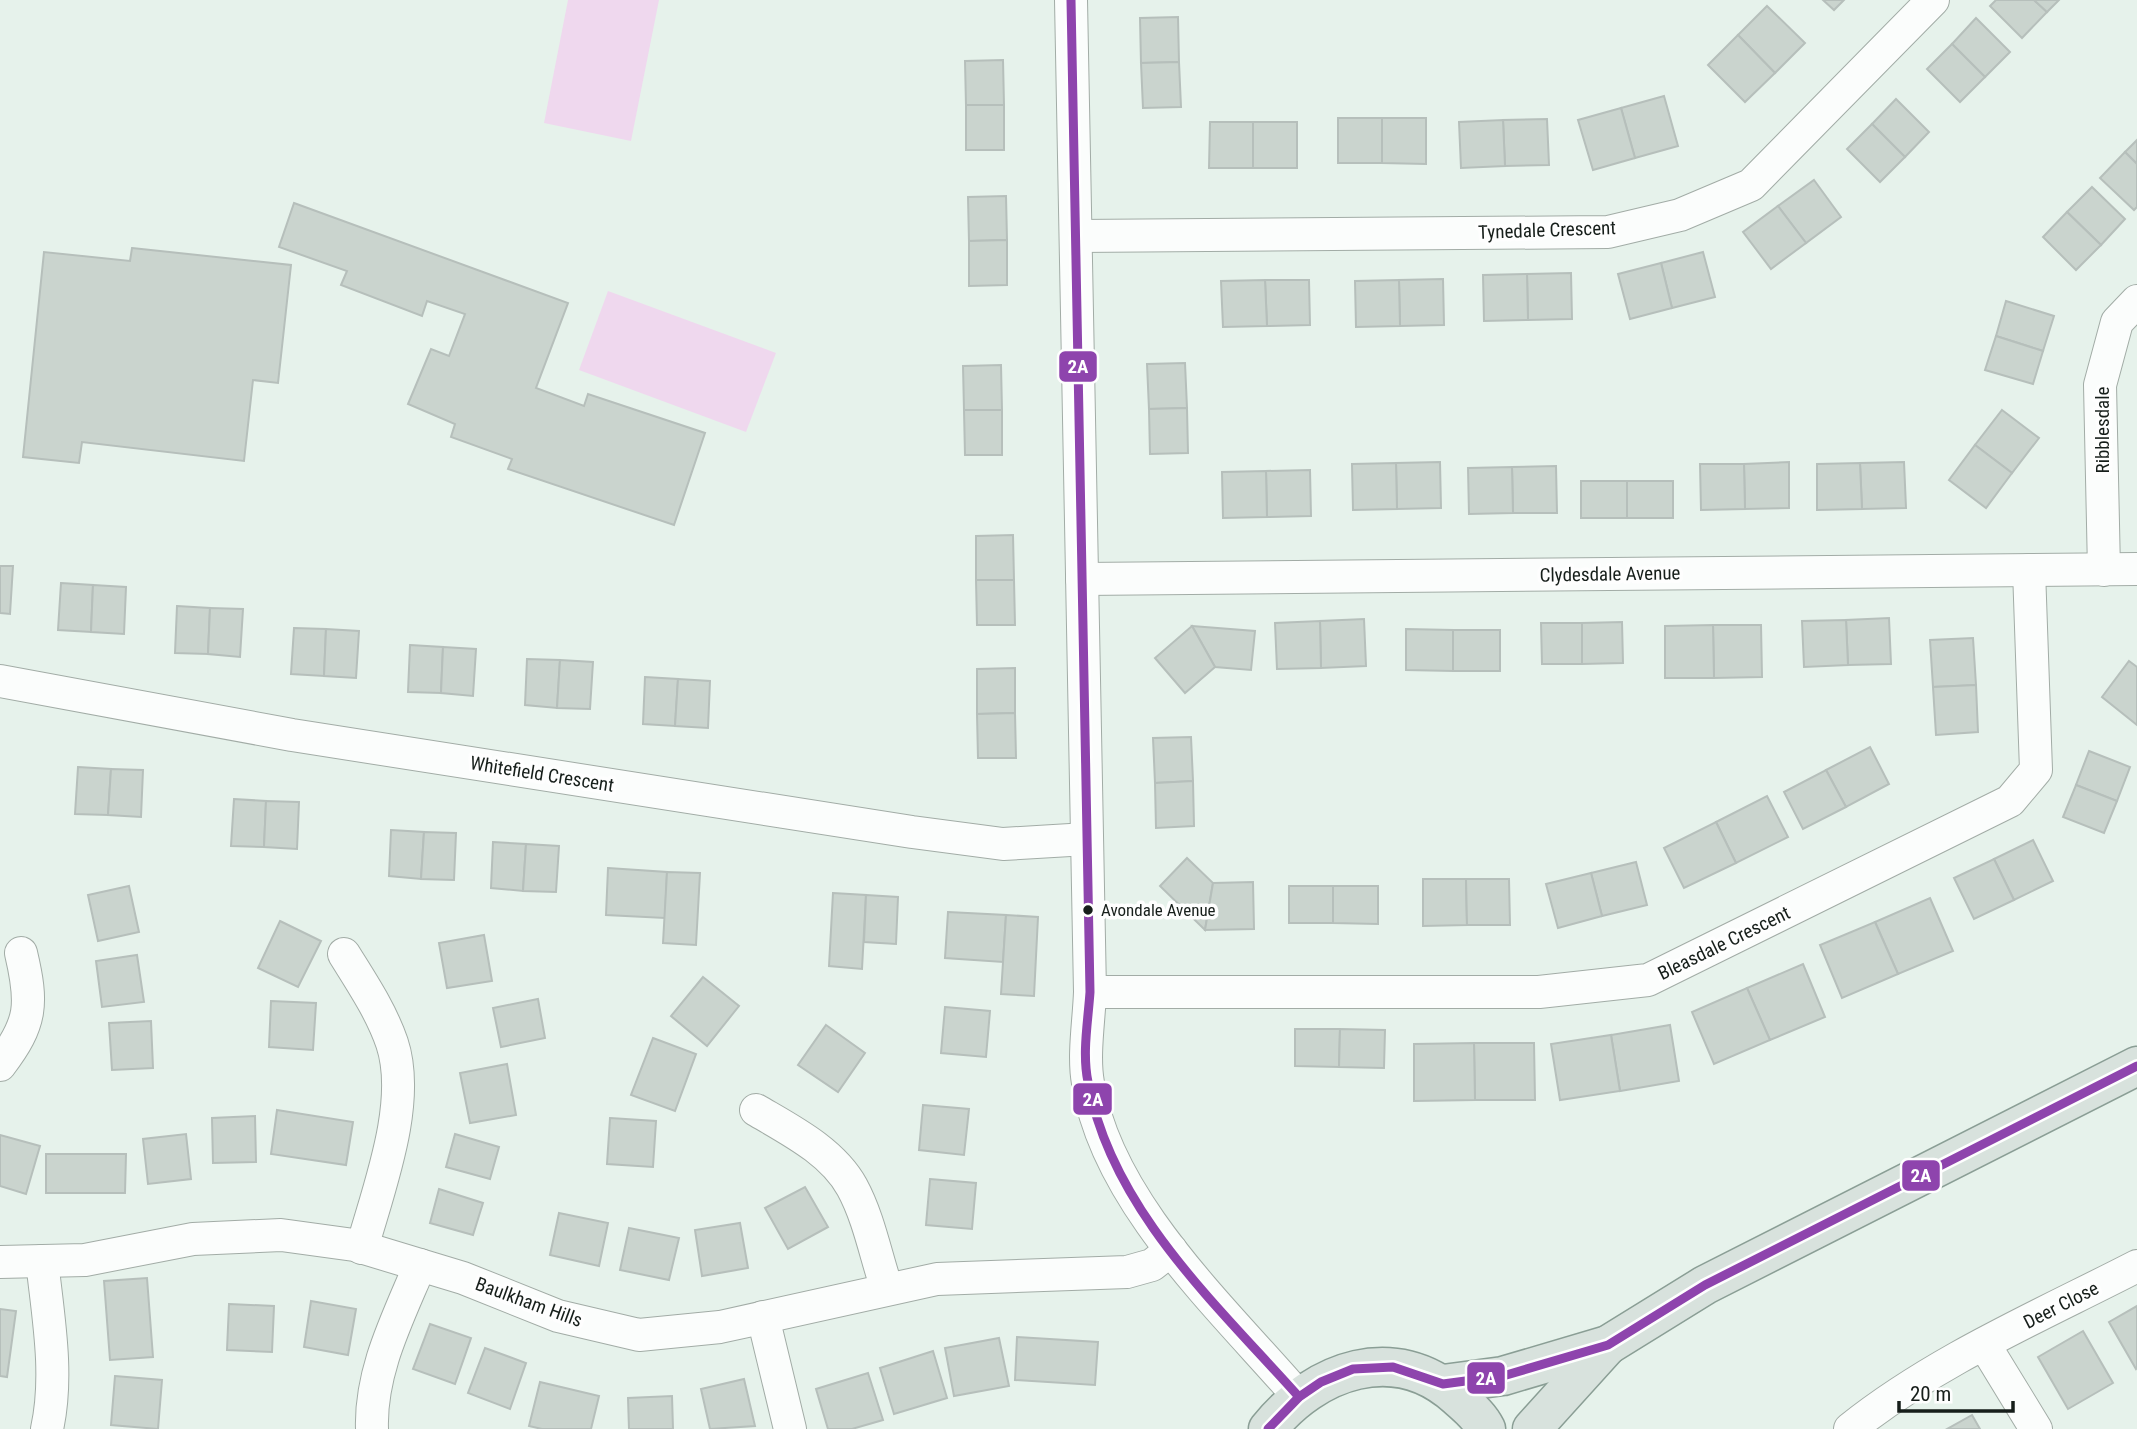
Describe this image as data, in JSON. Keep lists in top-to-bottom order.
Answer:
{
  "streets": {
    "street": [
      "Tynedale Crescent",
      "Ribblesdale",
      "Clydesdale Avenue",
      "Whitefield Crescent",
      "Bleasdale Crescent",
      "Baulkham Hills",
      "Deer Close"
    ]
  },
  "crossings": [
    ["Ribblesdale", "Clydesdale Avenue"],
    ["Clydesdale Avenue", "Bleasdale Crescent"]
  ],
  "places": ["Avondale Avenue"],
  "lines": ["transit line 2A"],
  "scale_bar": "20 m"
}
